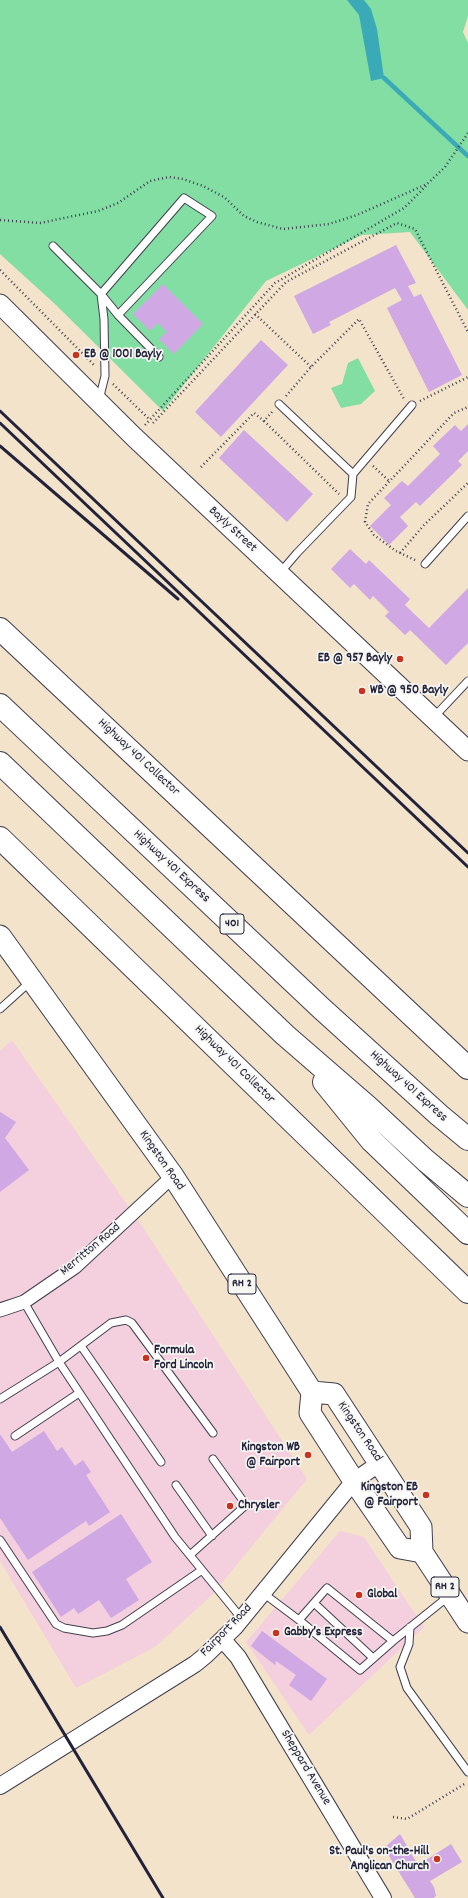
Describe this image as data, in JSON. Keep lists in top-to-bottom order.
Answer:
{
  "streets": {
    "highway": ["Highway 401 Collector", "Highway 401 Express", "401"],
    "main road": ["Bayly Street", "Kingston Road", "RH 2"],
    "street": ["Merritton Road", "Fairport Road", "Sheppard Avenue"]
  },
  "crossings": [
    ["Kingston Road", "Merritton Road"],
    ["Kingston Road", "RH 2"],
    ["Kingston Road", "Fairport Road"],
    ["Fairport Road", "Sheppard Avenue"]
  ],
  "places": [
    "EB @ 1001 Bayly",
    "EB @ 957 Bayly",
    "WB @ 950 Bayly",
    "Formula Ford Lincoln",
    "Kingston WB @ Fairport",
    "Kingston EB @ Fairport",
    "Chrysler",
    "Global",
    "Gabby’s Express",
    "St. Paul's on-the-Hill Anglican Church"
  ]
}
